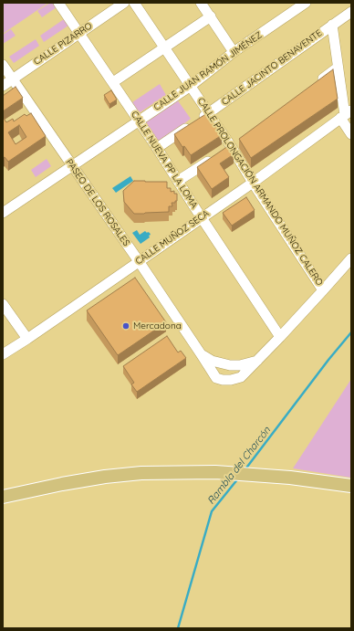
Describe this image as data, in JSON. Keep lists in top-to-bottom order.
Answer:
{
  "streets": {
    "street": [
      "CALLE PIZARRO",
      "CALLE JACINTO BENAVENTE",
      "CALLE JUAN RAMÓN JIMÉNEZ",
      "CALLE NUEVA PP LA LOMA",
      "CALLE PROLONGACIÓN ARMANDO MUÑOZ CALERO",
      "PASEO DE LOS ROSALES",
      "CALLE MUÑOZ SECA"
    ]
  },
  "crossings": [
    ["CALLE PIZARRO", "CALLE NUEVA PP LA LOMA"],
    ["CALLE PIZARRO", "PASEO DE LOS ROSALES"],
    ["CALLE JACINTO BENAVENTE", "CALLE NUEVA PP LA LOMA"],
    ["CALLE JACINTO BENAVENTE", "CALLE PROLONGACIÓN ARMANDO MUÑOZ CALERO"],
    ["CALLE JUAN RAMÓN JIMÉNEZ", "CALLE NUEVA PP LA LOMA"],
    ["CALLE JUAN RAMÓN JIMÉNEZ", "CALLE PROLONGACIÓN ARMANDO MUÑOZ CALERO"],
    ["CALLE JUAN RAMÓN JIMÉNEZ", "PASEO DE LOS ROSALES"],
    ["CALLE NUEVA PP LA LOMA", "CALLE MUÑOZ SECA"],
    ["CALLE PROLONGACIÓN ARMANDO MUÑOZ CALERO", "CALLE MUÑOZ SECA"],
    ["PASEO DE LOS ROSALES", "CALLE MUÑOZ SECA"]
  ],
  "water": ["Rambla del Charcón"],
  "places": ["Mercadona"]
}
